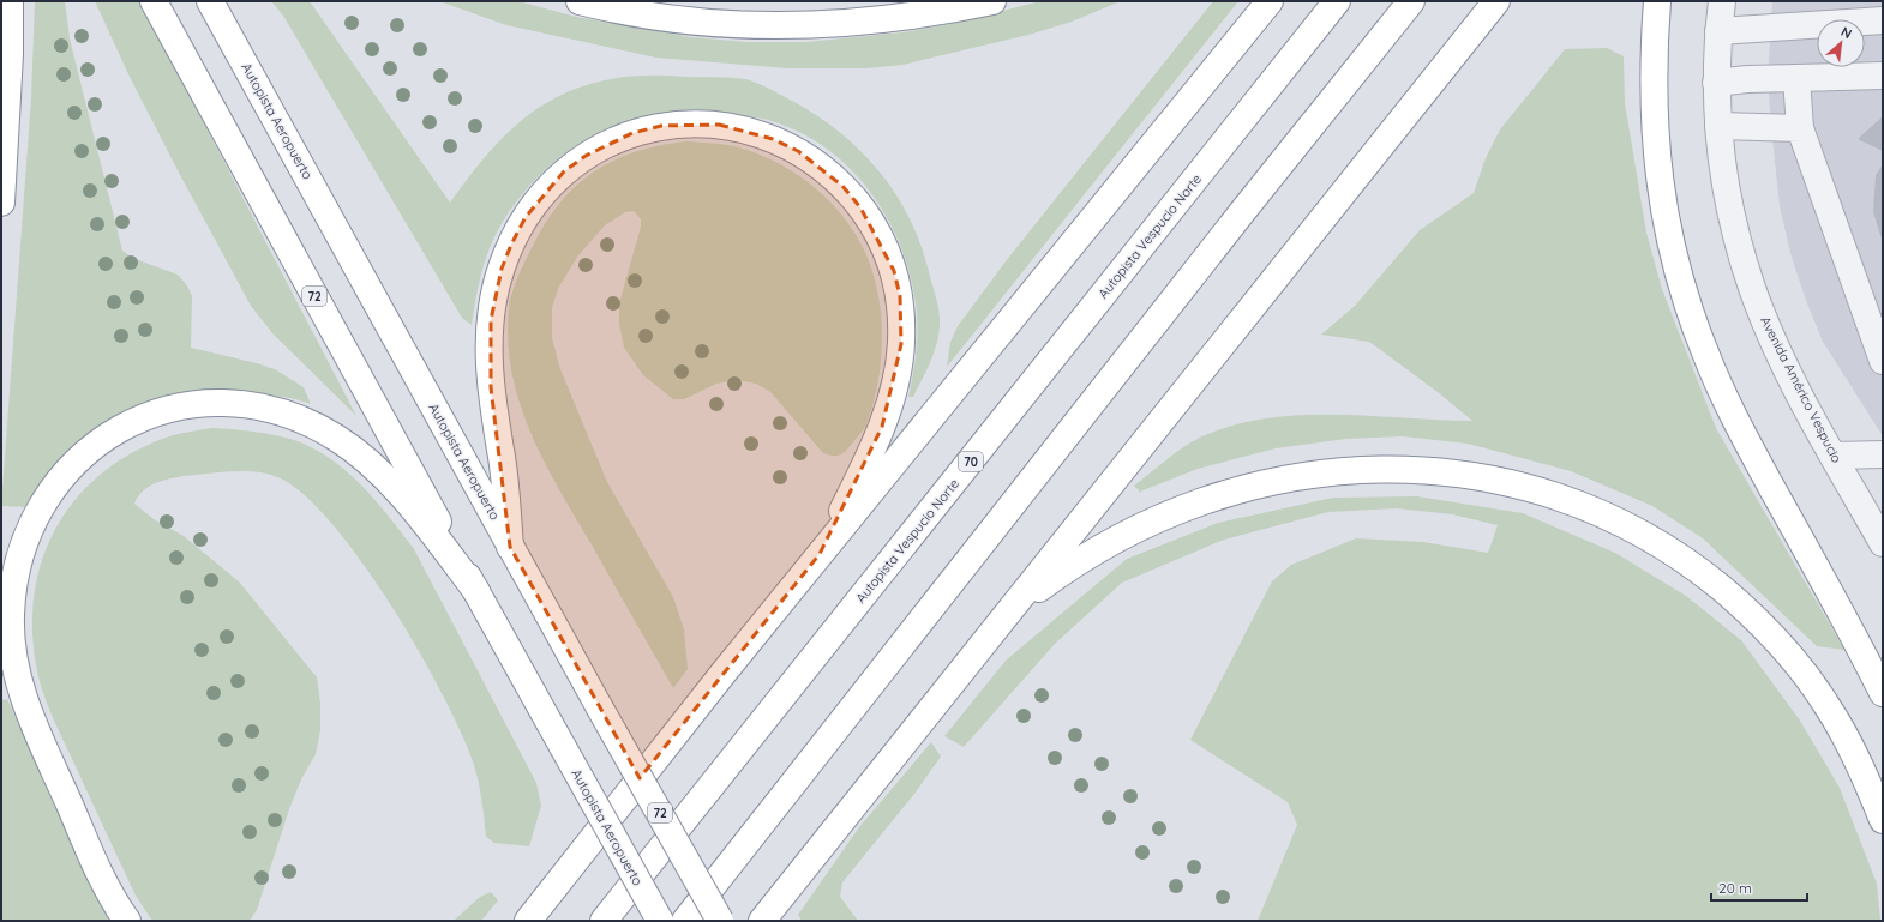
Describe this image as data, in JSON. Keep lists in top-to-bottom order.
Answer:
{
  "streets": {
    "highway": [
      "Autopista Aeropuerto",
      "Autopista Vespucio Norte",
      "72",
      "70"
    ],
    "street": ["Avenida Américo Vespucio"]
  },
  "scale_bar": "20 m",
  "north": "top right"
}
